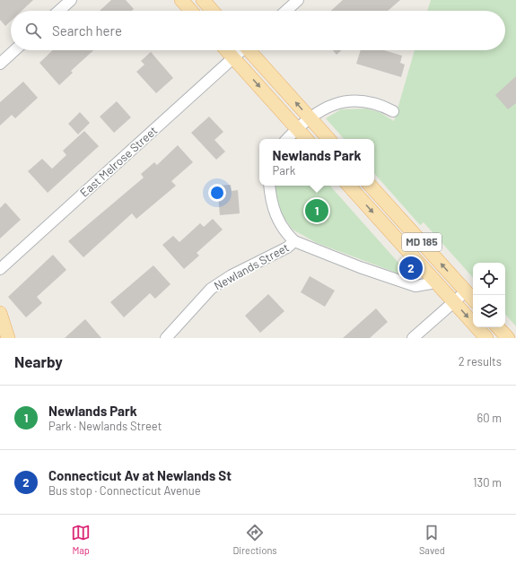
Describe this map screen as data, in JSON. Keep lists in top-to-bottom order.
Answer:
{
  "streets": {
    "main road": ["MD 185"],
    "street": ["East Melrose Street", "Newlands Street"]
  },
  "crossings": [
    ["MD 185", "Newlands Street"]
  ],
  "page": {
    "search": "Search here",
    "popup": ["Newlands Park", "Park"],
    "pins": ["1", "2"],
    "heading": ["Nearby", "2 results"],
    "list": [
      {
        "mark": "1",
        "name": "Newlands Park",
        "note": "Park · Newlands Street",
        "value": "60 m"
      },
      {
        "mark": "2",
        "name": "Connecticut Av at Newlands St",
        "note": "Bus stop · Connecticut Avenue",
        "value": "130 m"
      }
    ],
    "nav": ["Map", "Directions", "Saved"]
  }
}
